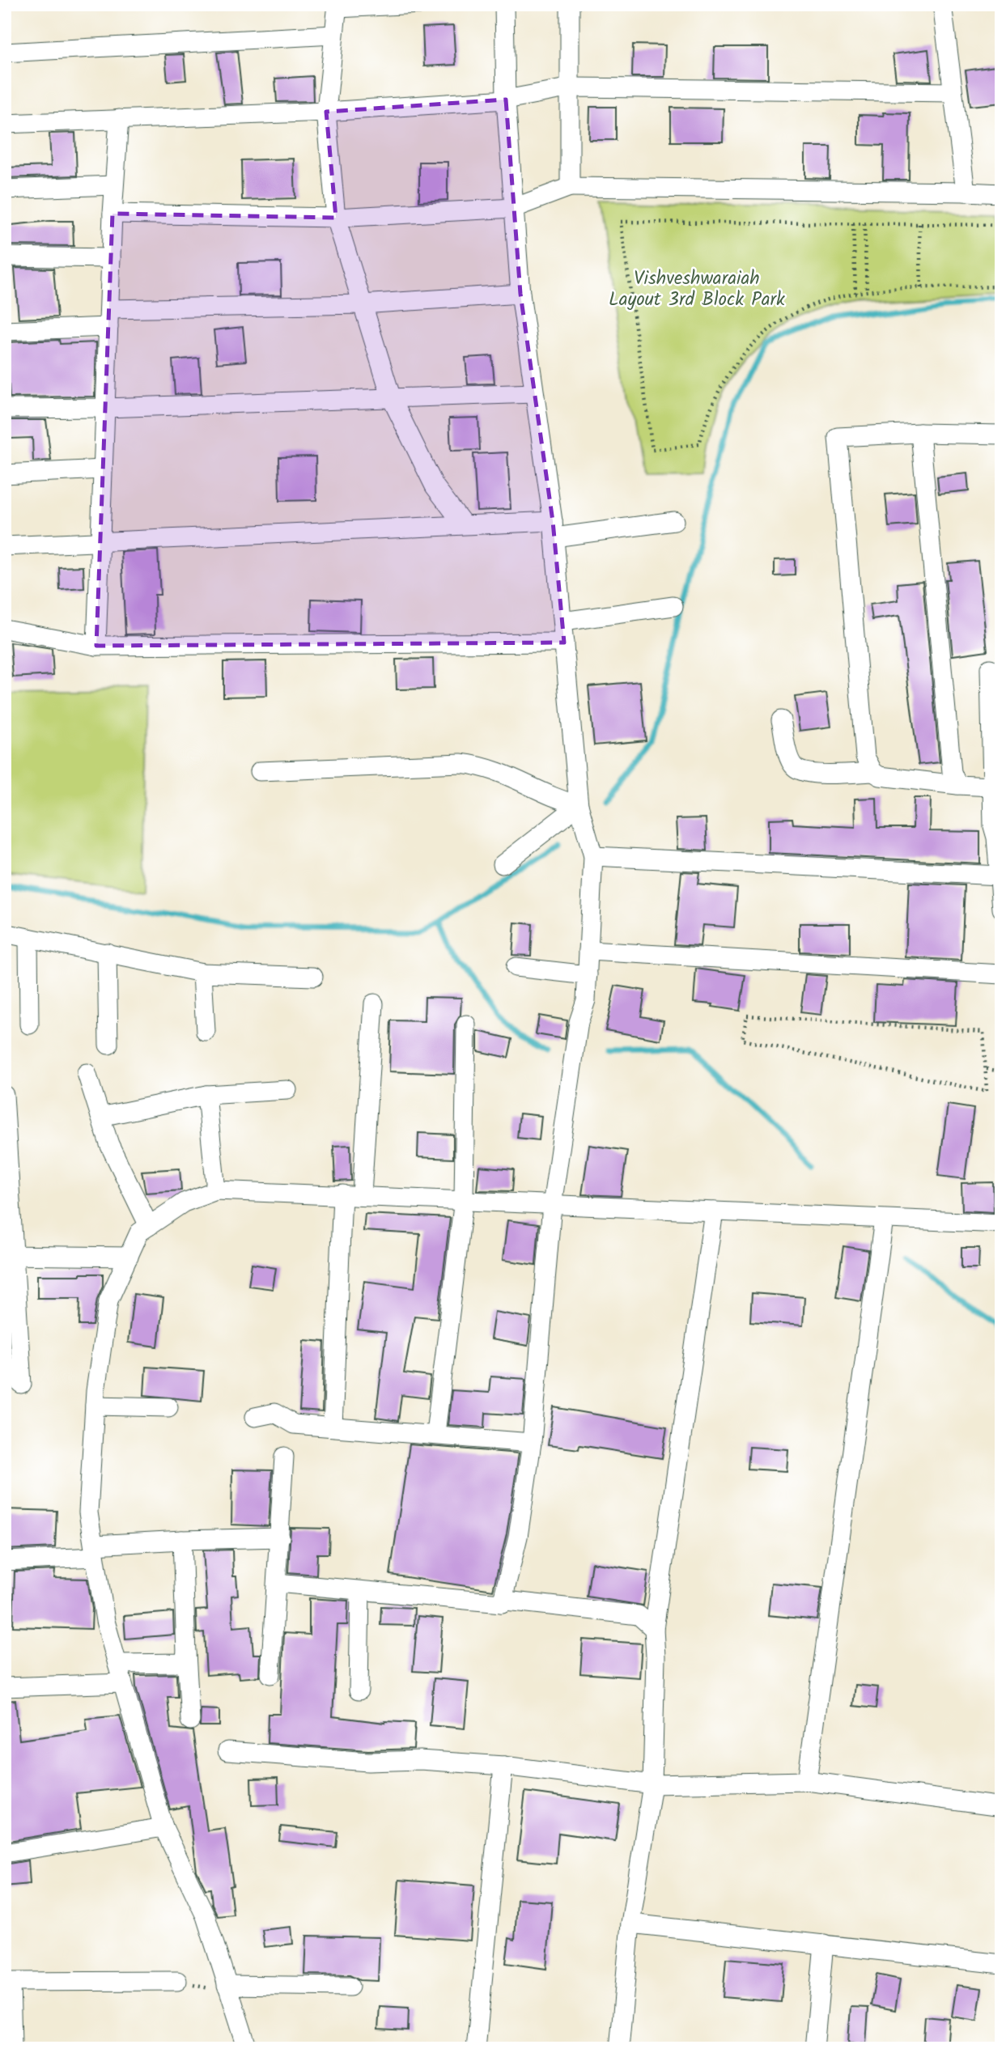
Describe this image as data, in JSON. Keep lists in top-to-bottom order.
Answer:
{
  "parks": ["Vishveshwaraiah Layout 3rd Block Park"]
}
